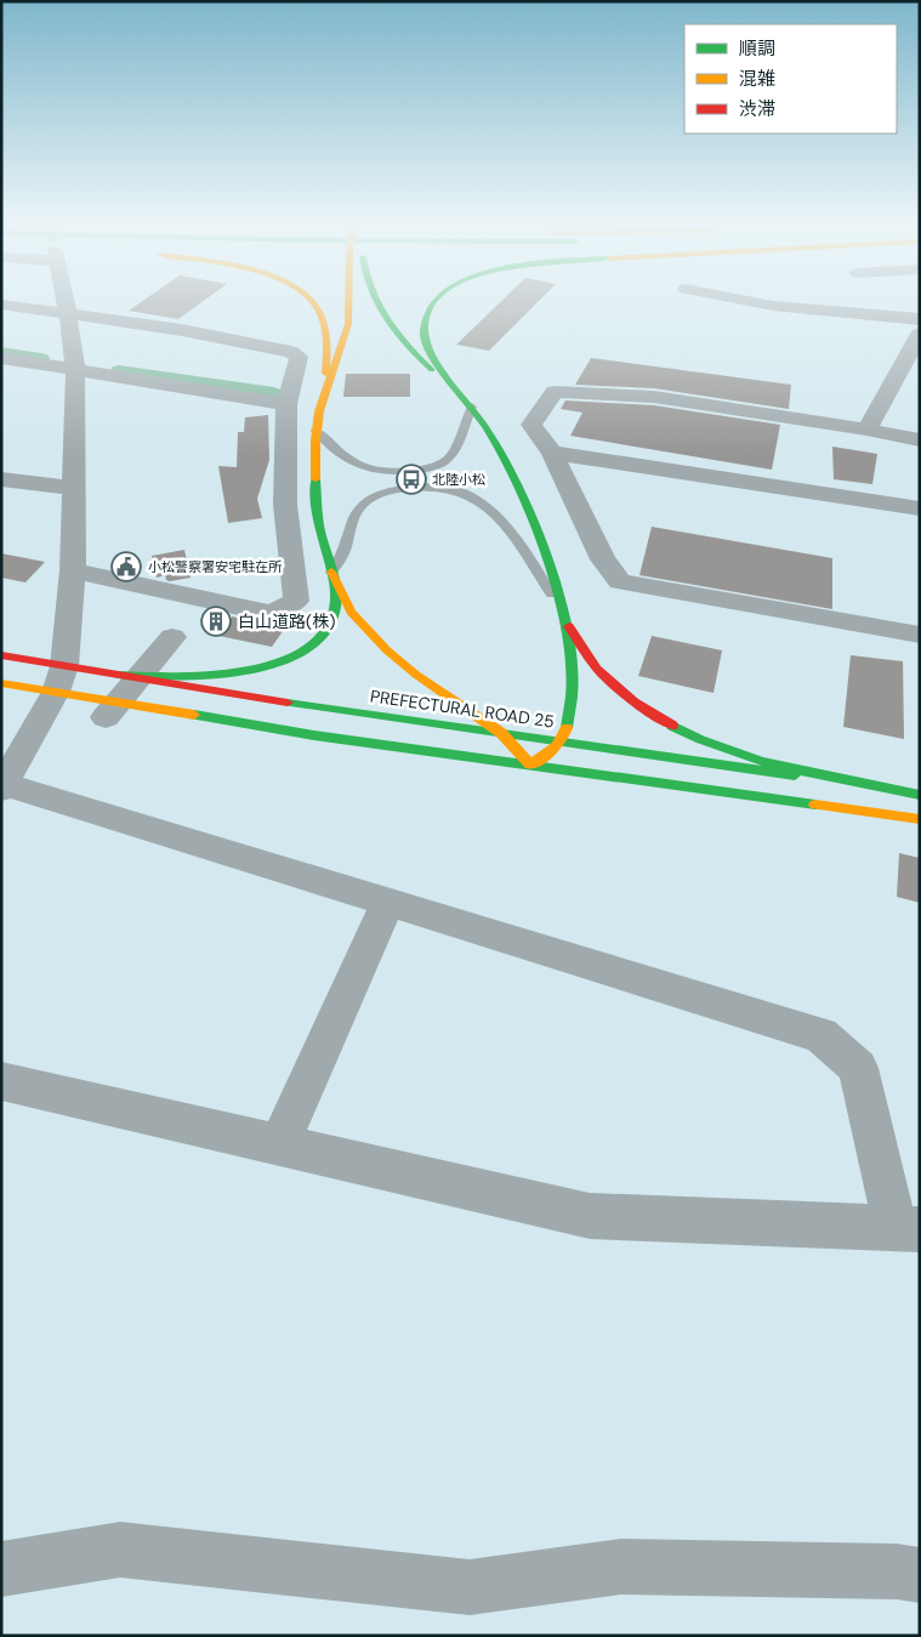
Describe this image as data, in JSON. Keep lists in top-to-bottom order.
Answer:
{
  "streets": {
    "main road": ["PREFECTURAL ROAD 25"]
  },
  "places": {
    "bus stop": ["北陸小松"],
    "public building": ["小松警察署安宅駐在所"],
    "building": ["白山道路(株)"]
  },
  "legend": ["順調", "混雑", "渋滞"]
}
